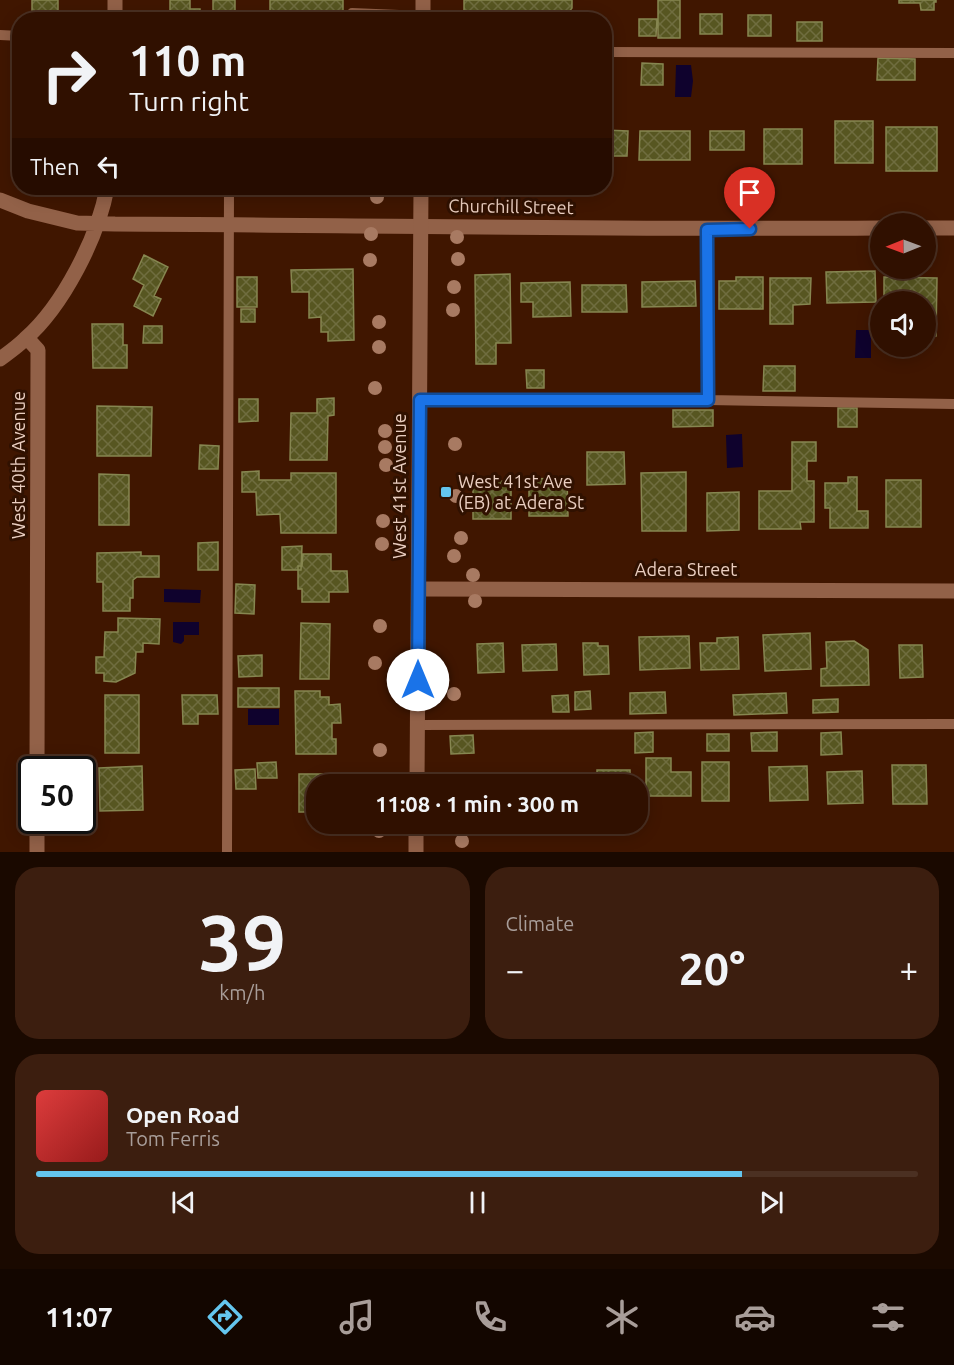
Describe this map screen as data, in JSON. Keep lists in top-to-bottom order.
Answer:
{
  "streets": {
    "street": [
      "Churchill Street",
      "West 40th Avenue",
      "West 41st Avenue",
      "Adera Street"
    ]
  },
  "crossings": [
    ["Churchill Street", "West 41st Avenue"],
    ["West 41st Avenue", "Adera Street"]
  ],
  "places": {
    "transit": ["West 41st Ave (EB) at Adera St"]
  },
  "north": "left",
  "page": {
    "turn": ["110 m", "Turn right"],
    "then": "Then",
    "limit": "50",
    "trip": "11:08 · 1 min · 300 m",
    "tile": [
      ["39", "km/h"],
      "Climate"
    ],
    "heat": ["−", "20°", "+"],
    "song": ["Open Road", "Tom Ferris"],
    "tabs": "11:07"
  }
}
